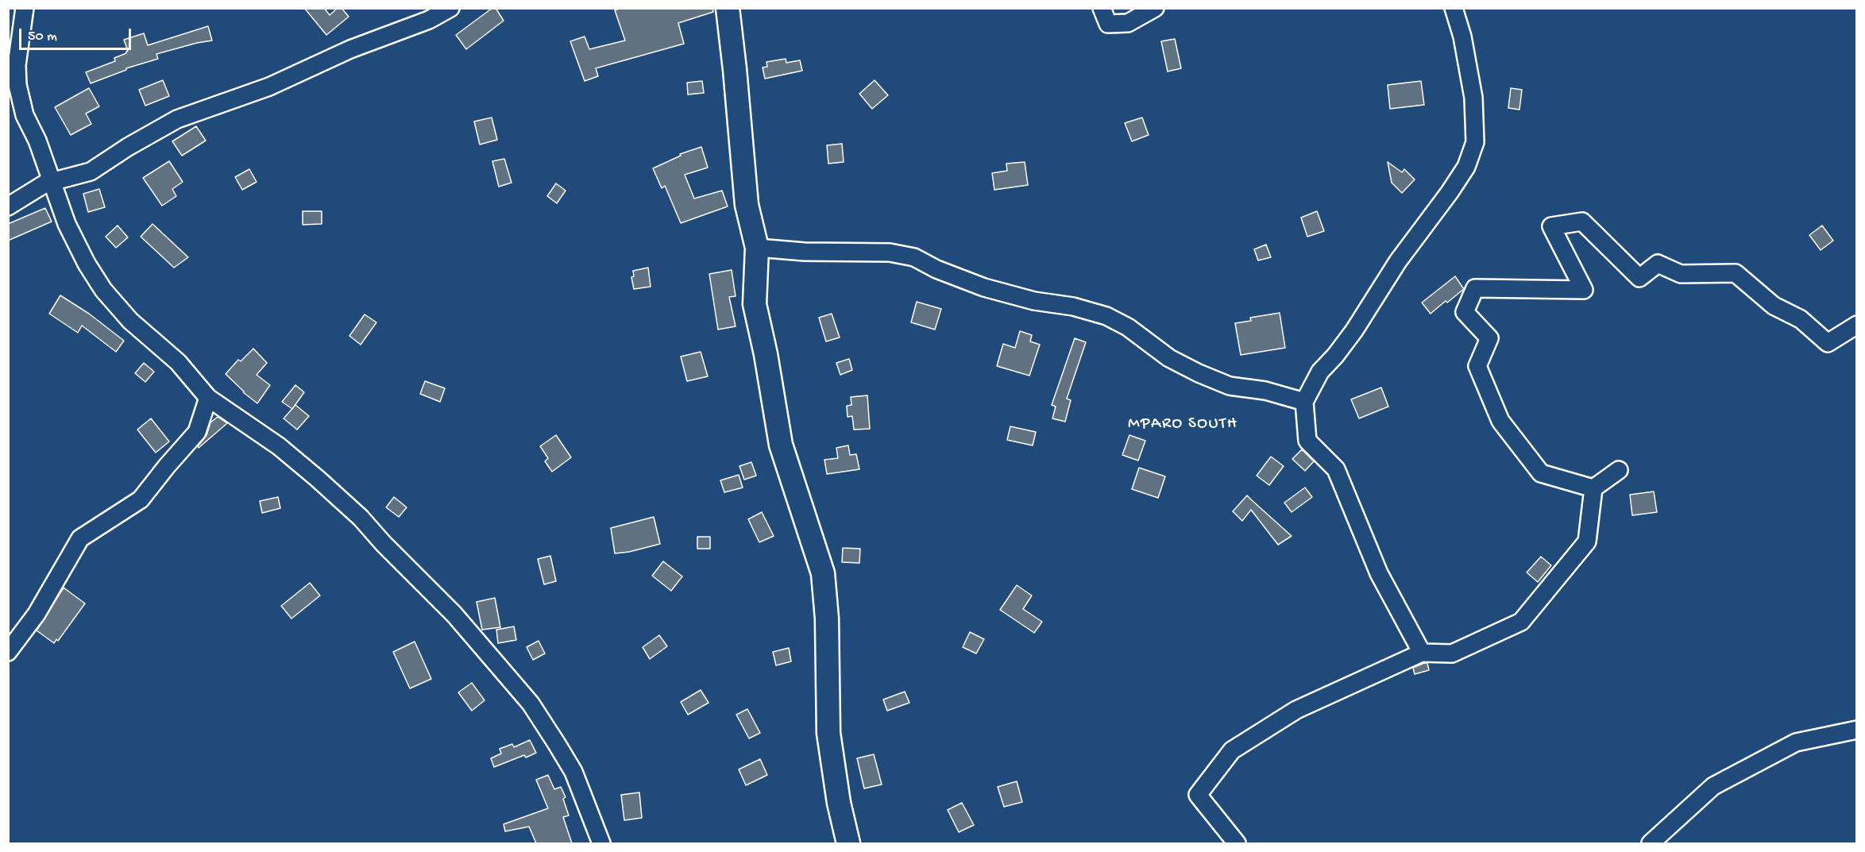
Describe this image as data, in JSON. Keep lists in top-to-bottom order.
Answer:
{
  "districts": ["MPARO SOUTH"],
  "scale_bar": "50 m"
}
